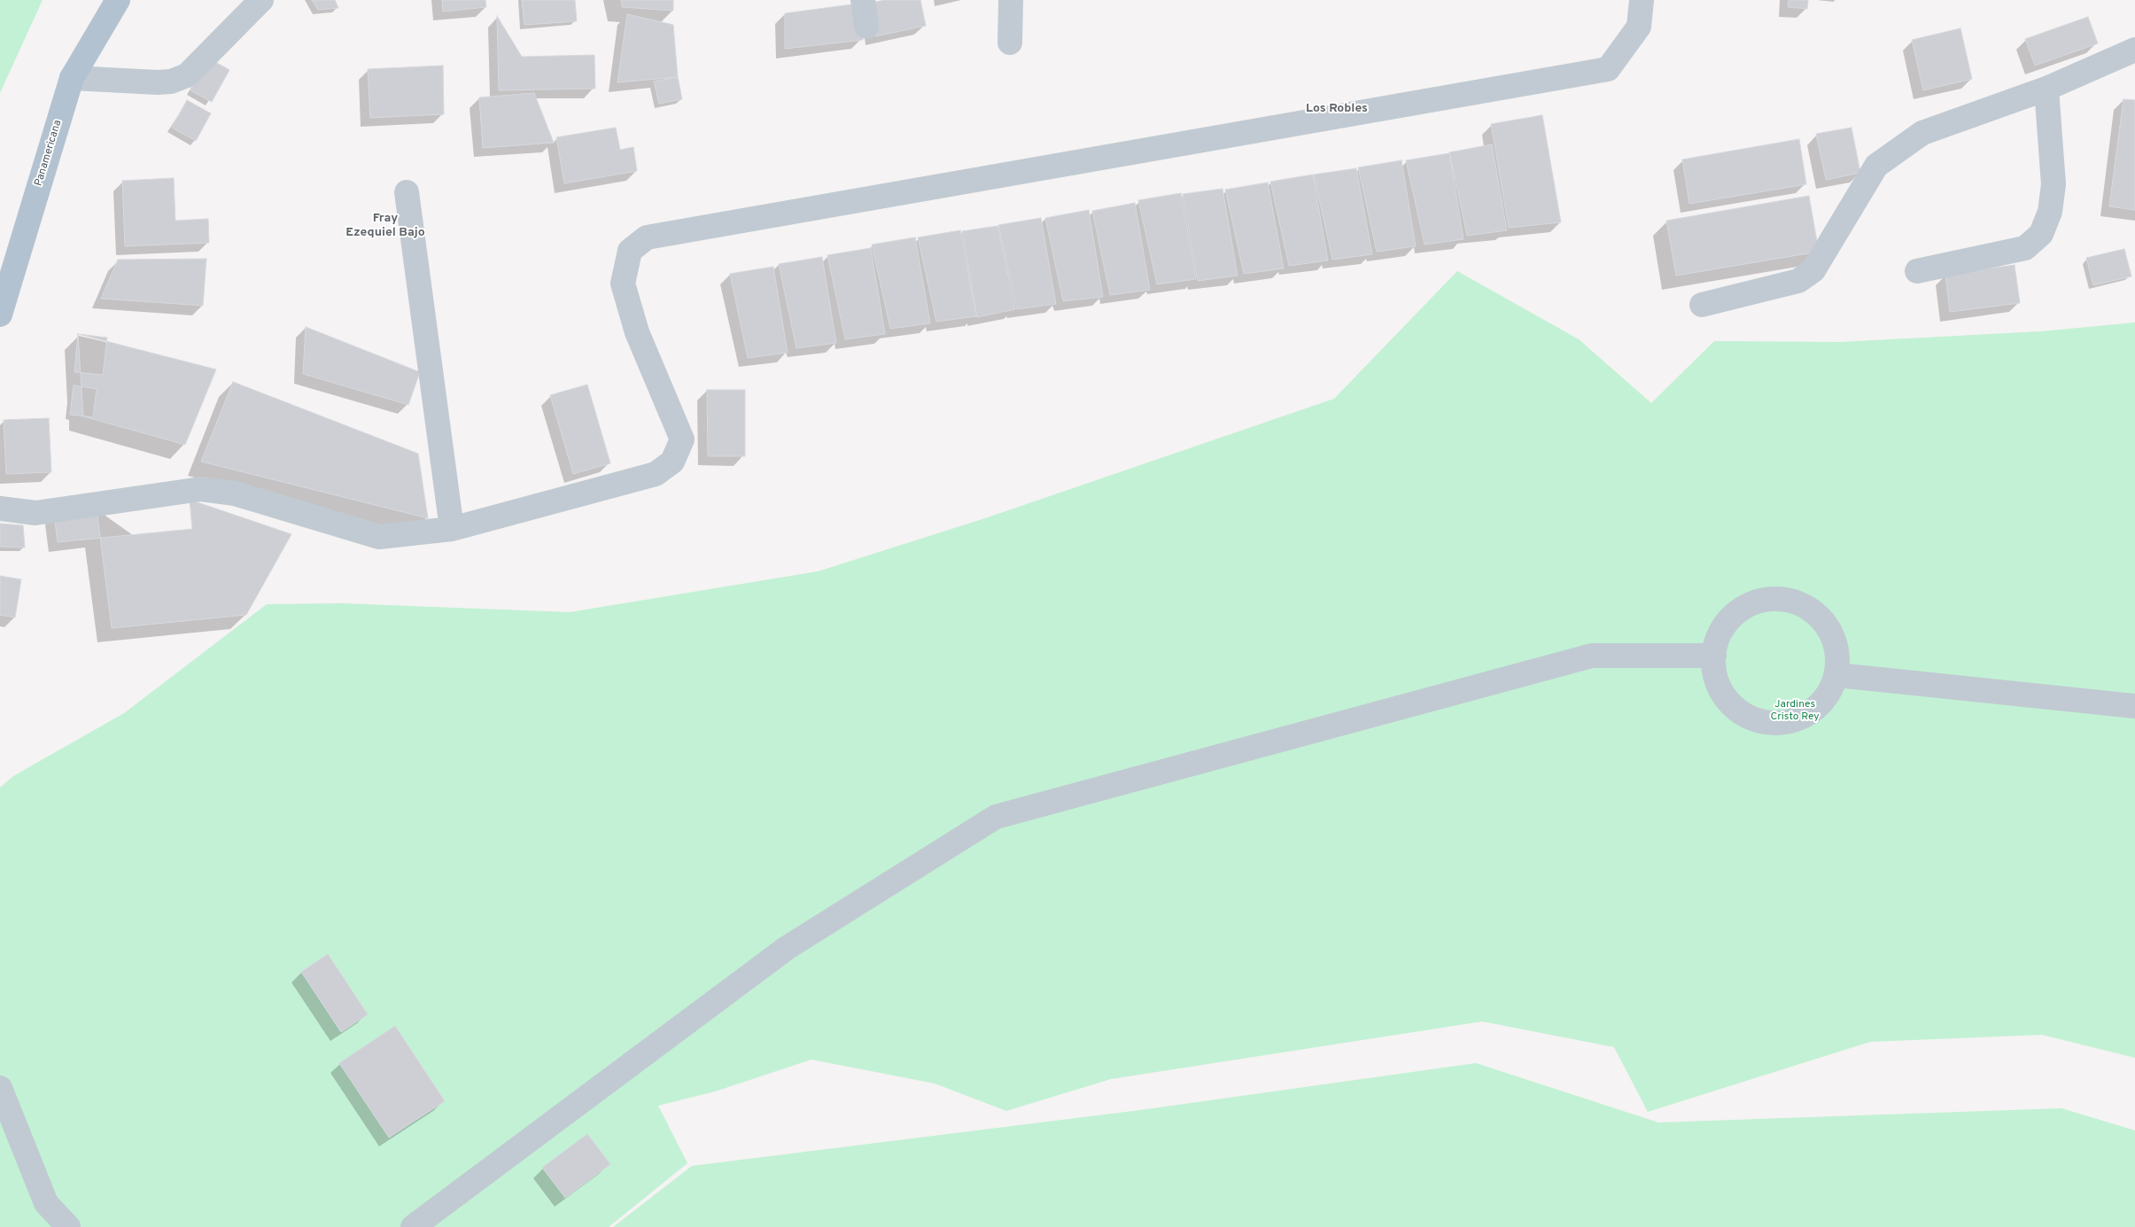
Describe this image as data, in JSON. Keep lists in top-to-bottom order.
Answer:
{
  "streets": {
    "main road": ["Panamericana"]
  },
  "districts": ["Los Robles", "Fray Ezequiel Bajo"],
  "parks": ["Jardines Cristo Rey"]
}
